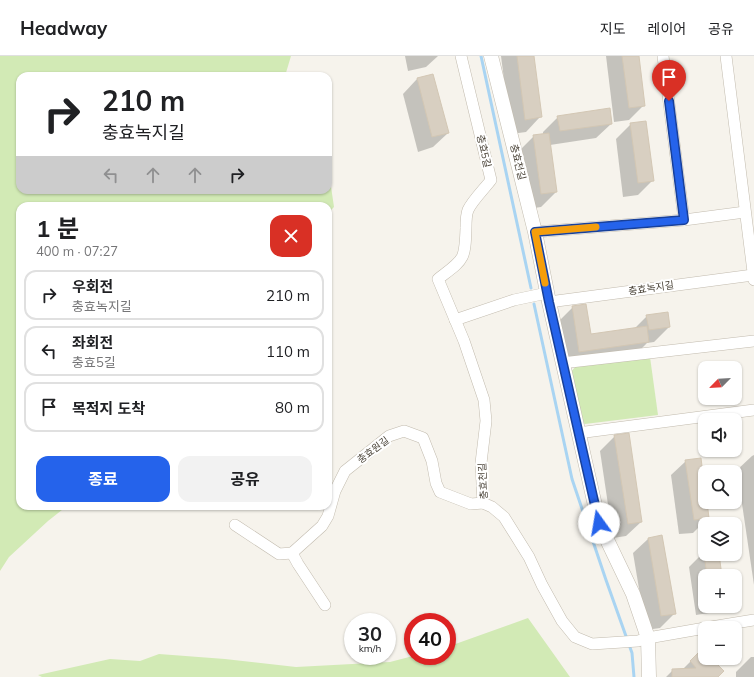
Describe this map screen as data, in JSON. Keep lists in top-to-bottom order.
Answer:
{
  "streets": {
    "street": [
      "충효5길",
      "충효천길",
      "충효녹지길",
      "충효원길"
    ]
  },
  "crossings": [
    ["충효5길", "충효천길"],
    ["충효천길", "충효녹지길"],
    ["충효천길", "충효원길"]
  ],
  "north": "bottom left",
  "page": {
    "header": "Headway",
    "nav": ["지도", "레이어", "공유"],
    "turn": ["210 m", "충효녹지길"],
    "heading": ["1 분", "400 m · 07:27"],
    "list": [
      {
        "name": "우회전",
        "note": "충효녹지길",
        "value": "210 m"
      },
      {
        "name": "좌회전",
        "note": "충효5길",
        "value": "110 m"
      },
      {
        "name": "목적지 도착",
        "value": "80 m"
      }
    ],
    "map_buttons": ["+", "−"],
    "buttons": ["종료", "공유"],
    "speed": "30 km/h",
    "limit": "40"
  }
}
